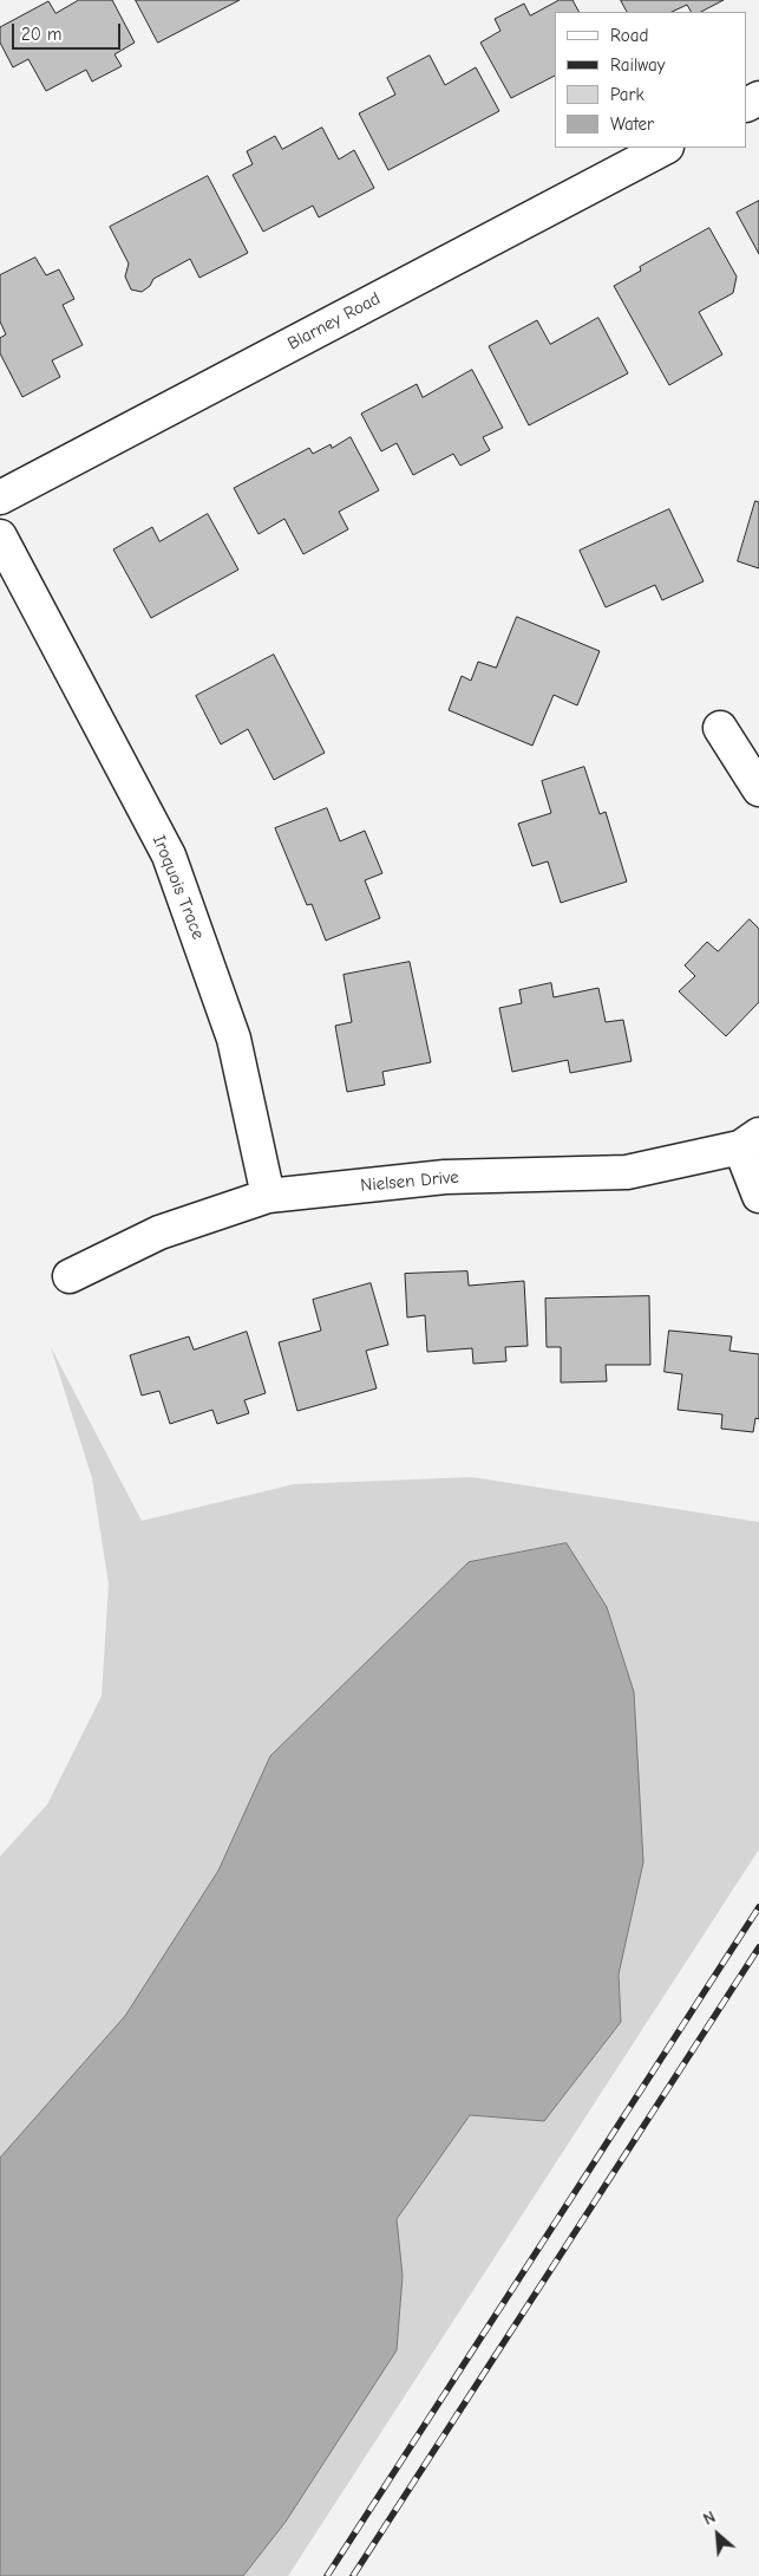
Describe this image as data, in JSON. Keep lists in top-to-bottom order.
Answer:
{
  "streets": {
    "street": ["Blarney Road", "Iroquois Trace", "Nielsen Drive"]
  },
  "crossings": [
    ["Iroquois Trace", "Nielsen Drive"]
  ],
  "legend": [
    "Road",
    "Railway",
    "Park",
    "Water"
  ],
  "scale_bar": "20 m",
  "north": "top left"
}
